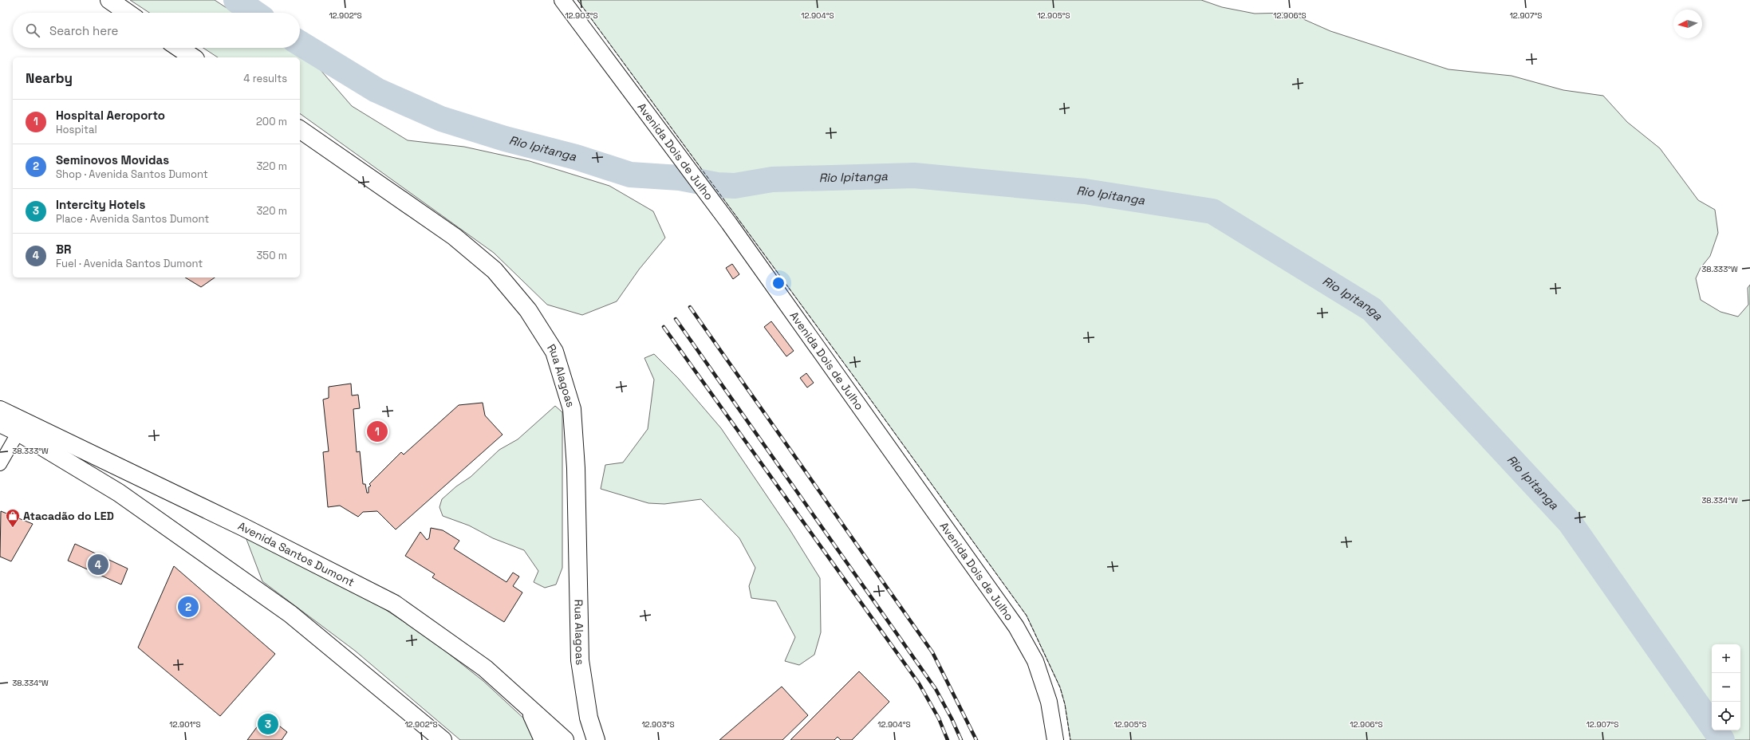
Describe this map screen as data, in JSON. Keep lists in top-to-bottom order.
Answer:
{
  "streets": {
    "main road": ["Rua Alagoas", "Avenida Santos Dumont"],
    "street": ["Avenida Dois de Julho"]
  },
  "water": ["Rio Ipitanga"],
  "places": {
    "shop": ["Atacadão do LED"]
  },
  "north": "left",
  "page": {
    "search": "Search here",
    "heading": ["Nearby", "4 results"],
    "list": [
      {
        "mark": "1",
        "name": "Hospital Aeroporto",
        "note": "Hospital",
        "value": "200 m"
      },
      {
        "mark": "2",
        "name": "Seminovos Movidas",
        "note": "Shop · Avenida Santos Dumont",
        "value": "320 m"
      },
      {
        "mark": "3",
        "name": "Intercity Hotels",
        "note": "Place · Avenida Santos Dumont",
        "value": "320 m"
      },
      {
        "mark": "4",
        "name": "BR",
        "note": "Fuel · Avenida Santos Dumont",
        "value": "350 m"
      }
    ],
    "pins": [
      "1",
      "4",
      "2",
      "3"
    ],
    "map_buttons": ["+", "−"]
  },
  "coordinates": [
    "12.902°S",
    "12.903°S",
    "12.904°S",
    "12.905°S",
    "12.906°S",
    "12.907°S",
    "38.333°W",
    "38.334°W",
    "12.901°S"
  ]
}
